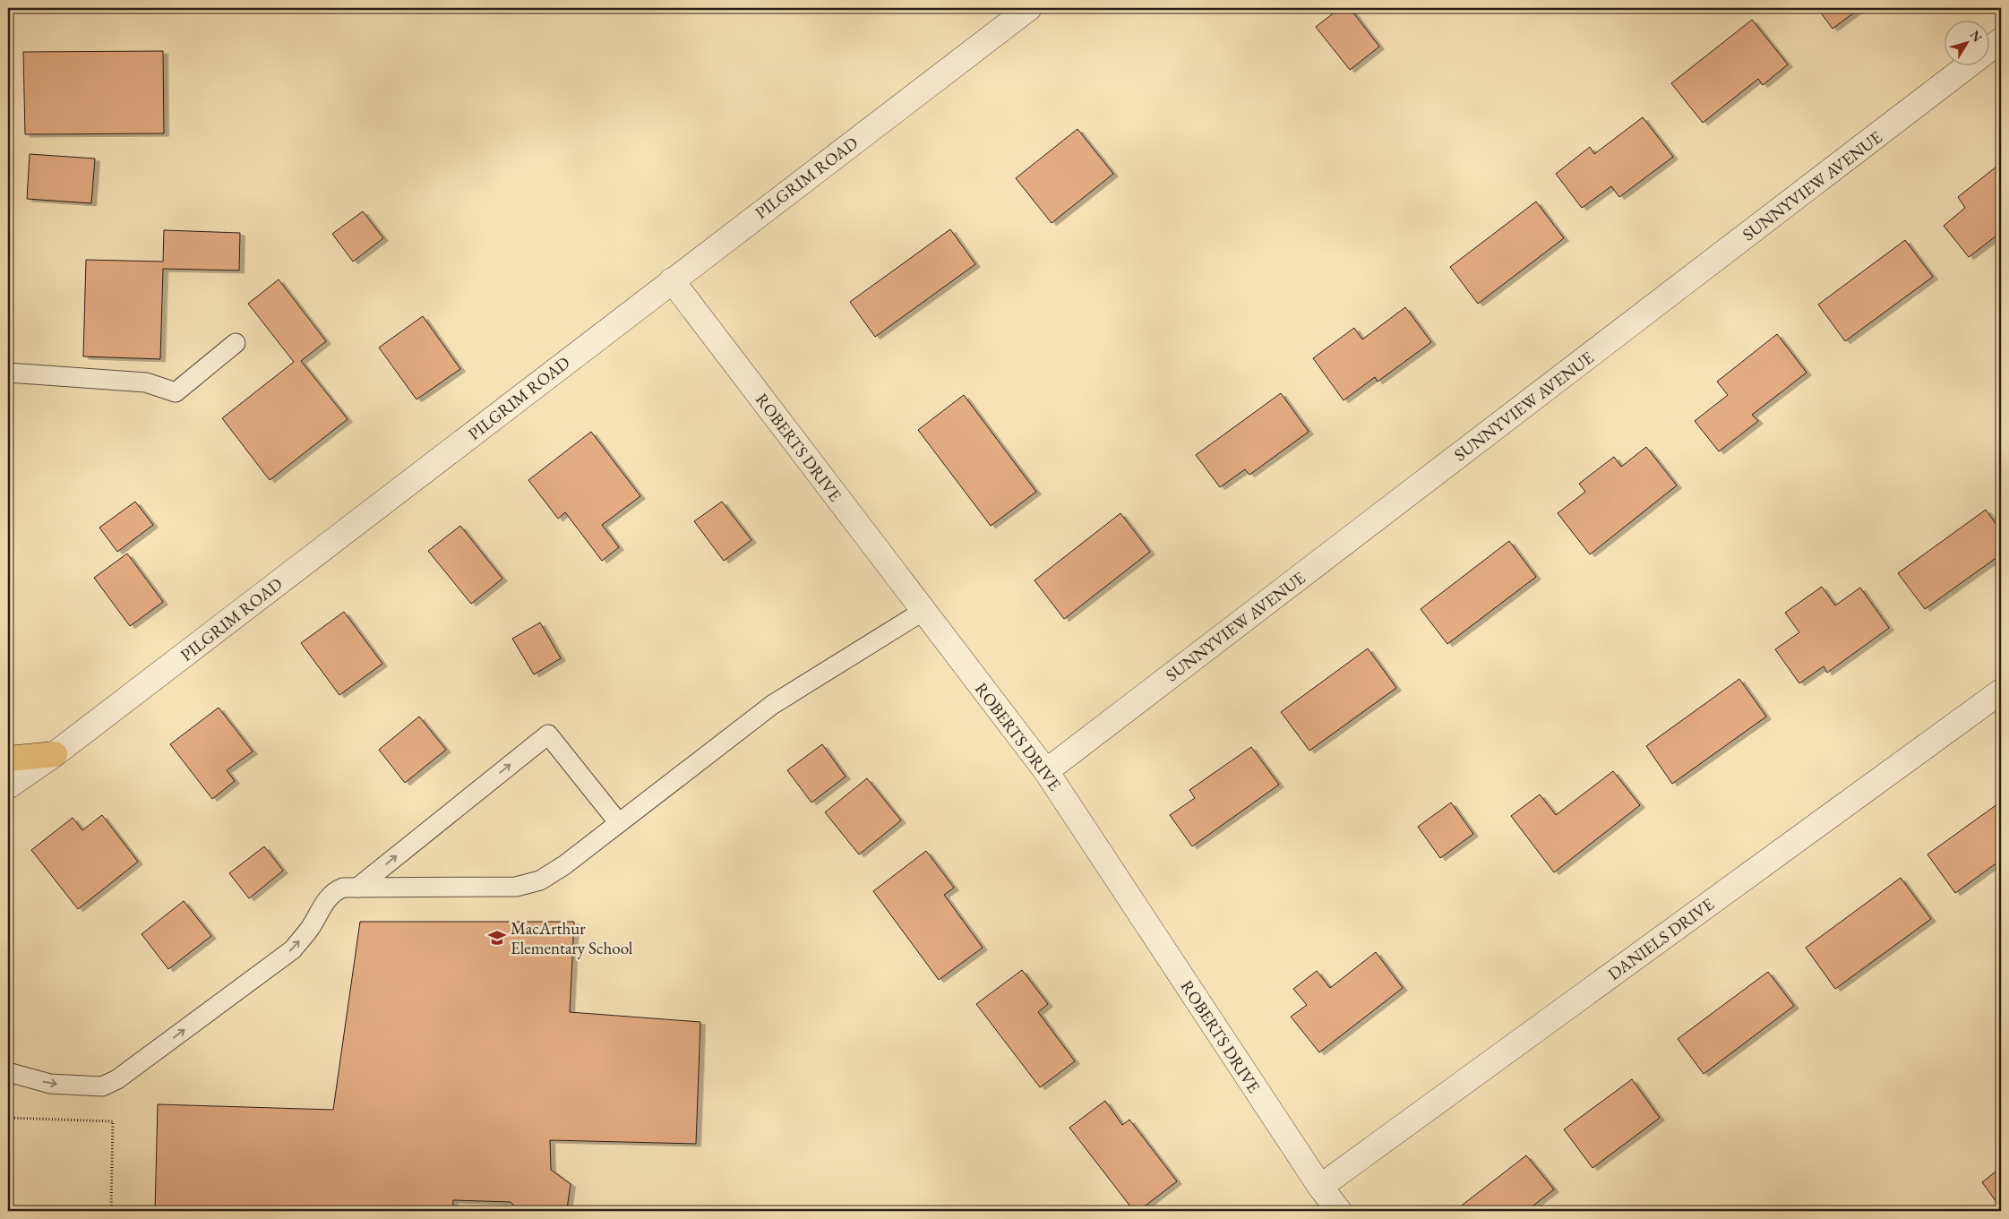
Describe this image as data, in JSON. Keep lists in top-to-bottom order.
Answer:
{
  "streets": {
    "street": [
      "PILGRIM ROAD",
      "SUNNYVIEW AVENUE",
      "ROBERTS DRIVE",
      "DANIELS DRIVE"
    ]
  },
  "crossings": [
    ["PILGRIM ROAD", "ROBERTS DRIVE"],
    ["SUNNYVIEW AVENUE", "ROBERTS DRIVE"],
    ["ROBERTS DRIVE", "DANIELS DRIVE"]
  ],
  "places": {
    "school or university": ["MacArthur Elementary School"]
  },
  "north": "top right"
}
